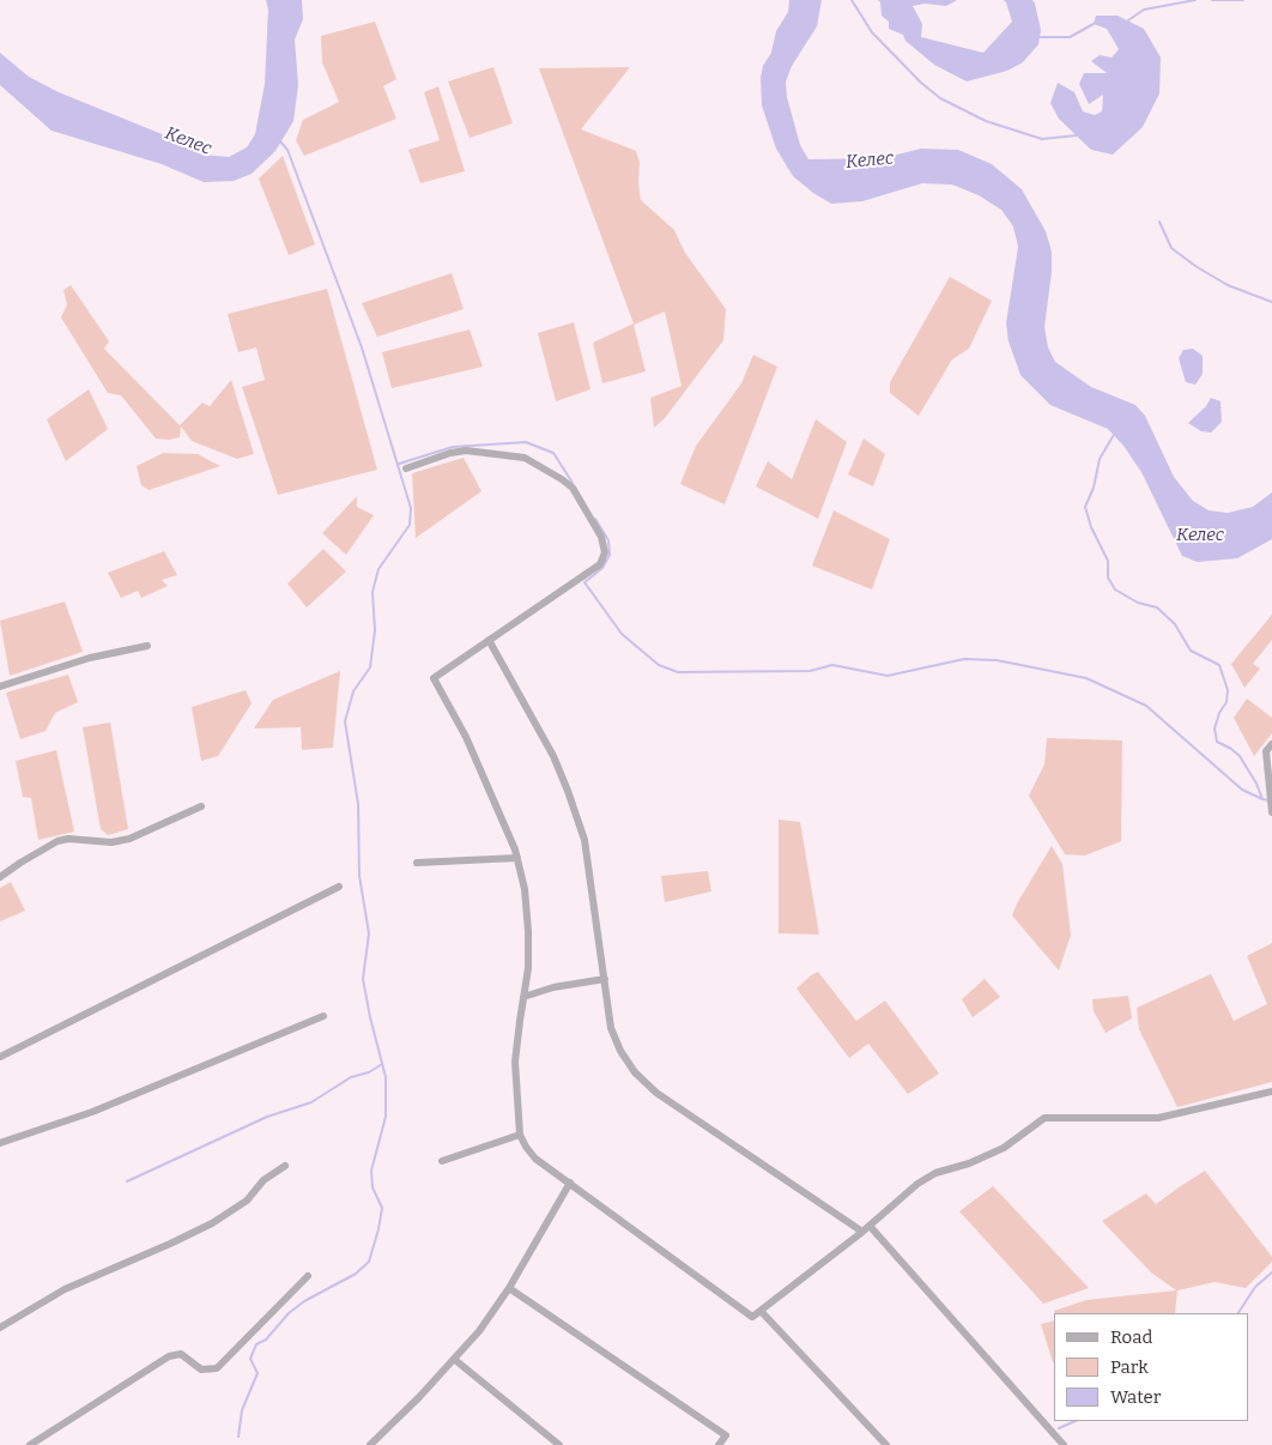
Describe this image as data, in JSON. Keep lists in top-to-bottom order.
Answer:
{
  "water": ["Келес"],
  "legend": ["Road", "Park", "Water"]
}
